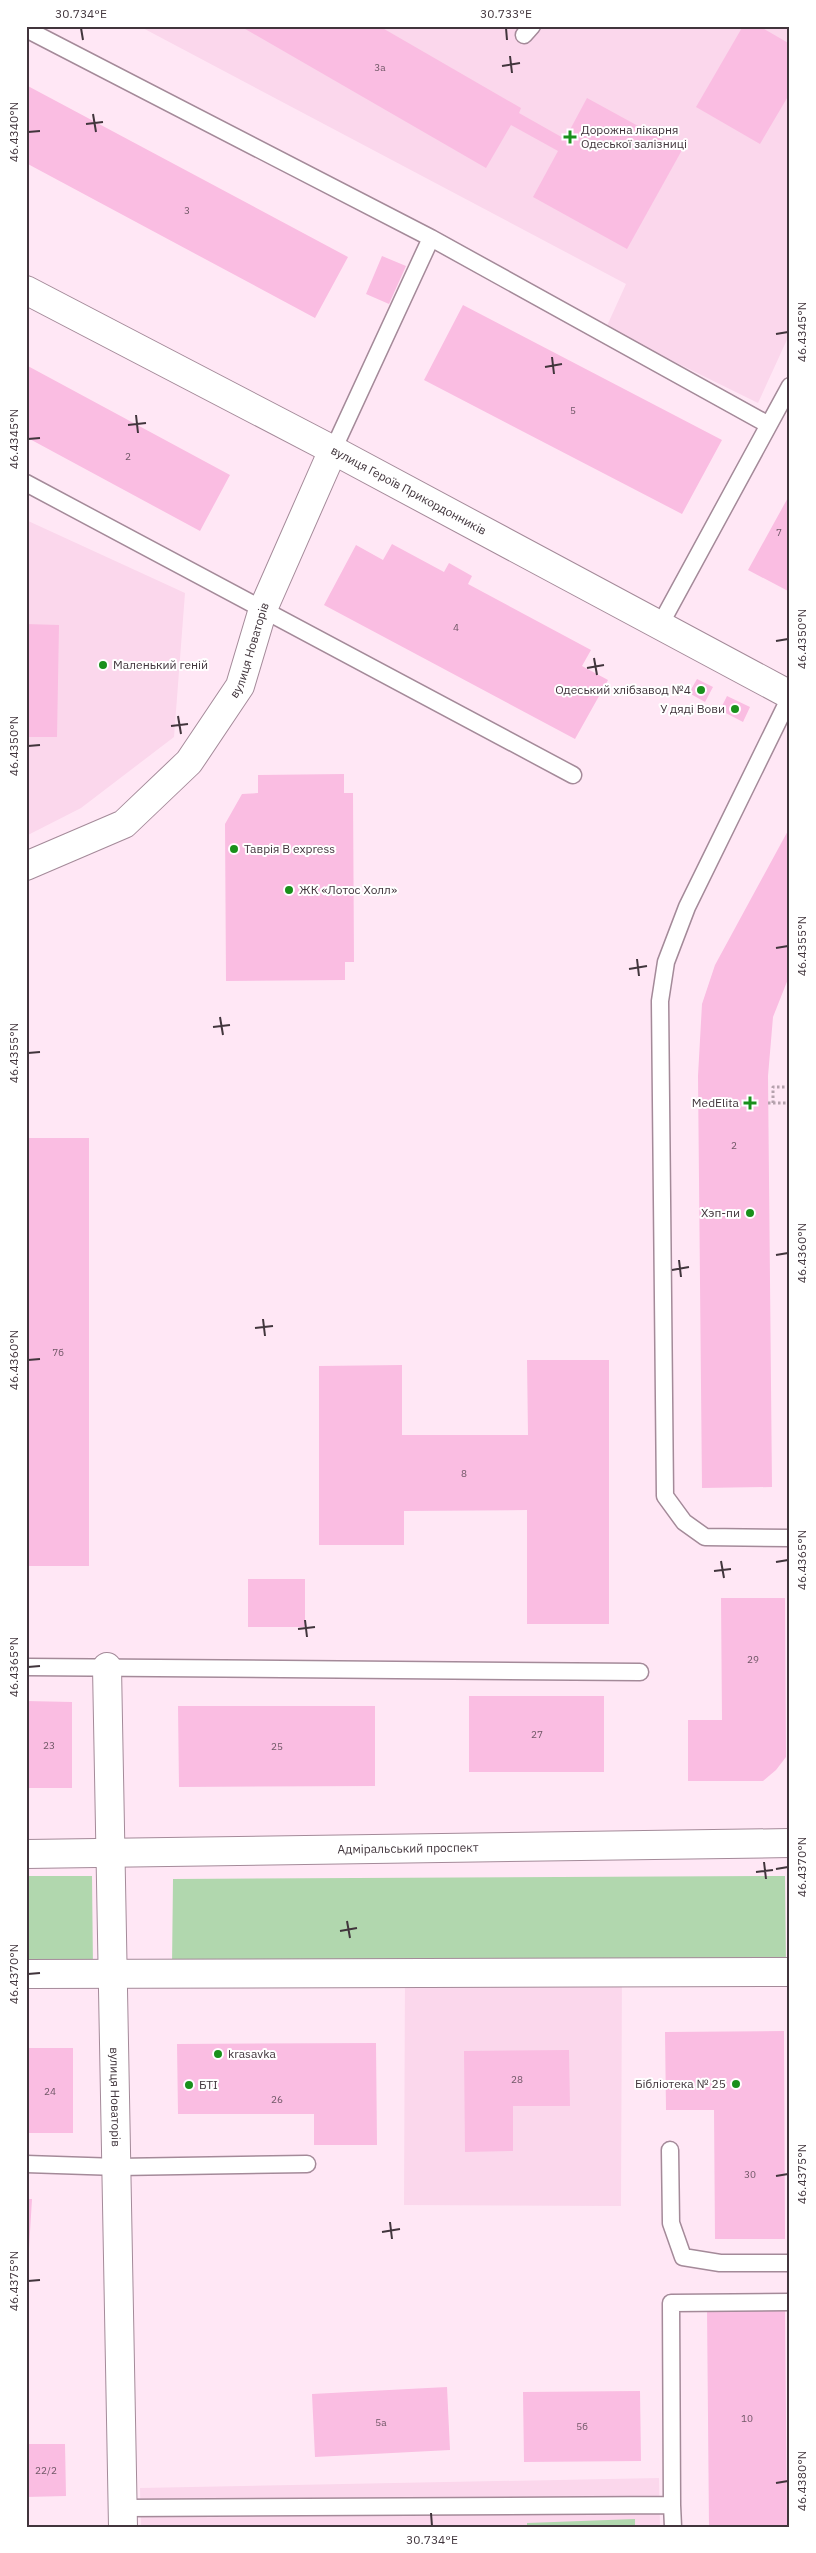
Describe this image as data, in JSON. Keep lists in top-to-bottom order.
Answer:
{
  "streets": {
    "street": ["вулиця Героїв Прикордонників", "вулиця Новаторів", "Адміральський проспект"]
  },
  "crossings": [
    ["вулиця Героїв Прикордонників", "вулиця Новаторів"],
    ["вулиця Новаторів", "Адміральський проспект"]
  ],
  "places": {
    "health": ["Дорожна лікарня Одеської залізниці", "MedElita"],
    "other": [
      "Маленький геній",
      "Одеський хлібзавод №4",
      "У дяді Вови",
      "Таврія В express",
      "ЖК «Лотос Холл»",
      "Хэп-пи",
      "krasavka",
      "Бібліотека № 25",
      "БТІ"
    ]
  },
  "house_numbers": [
    "3а",
    "3",
    "5",
    "2",
    "7",
    "4",
    "2",
    "7б",
    "8",
    "29",
    "27",
    "23",
    "25",
    "28",
    "24",
    "26",
    "30",
    "10",
    "5а",
    "5б",
    "22/2"
  ],
  "coordinates": [
    "30.734°E",
    "30.733°E",
    "46.4340°N",
    "46.4345°N",
    "46.4350°N",
    "46.4355°N",
    "46.4360°N",
    "46.4365°N",
    "46.4370°N",
    "46.4375°N",
    "46.4380°N"
  ]
}
